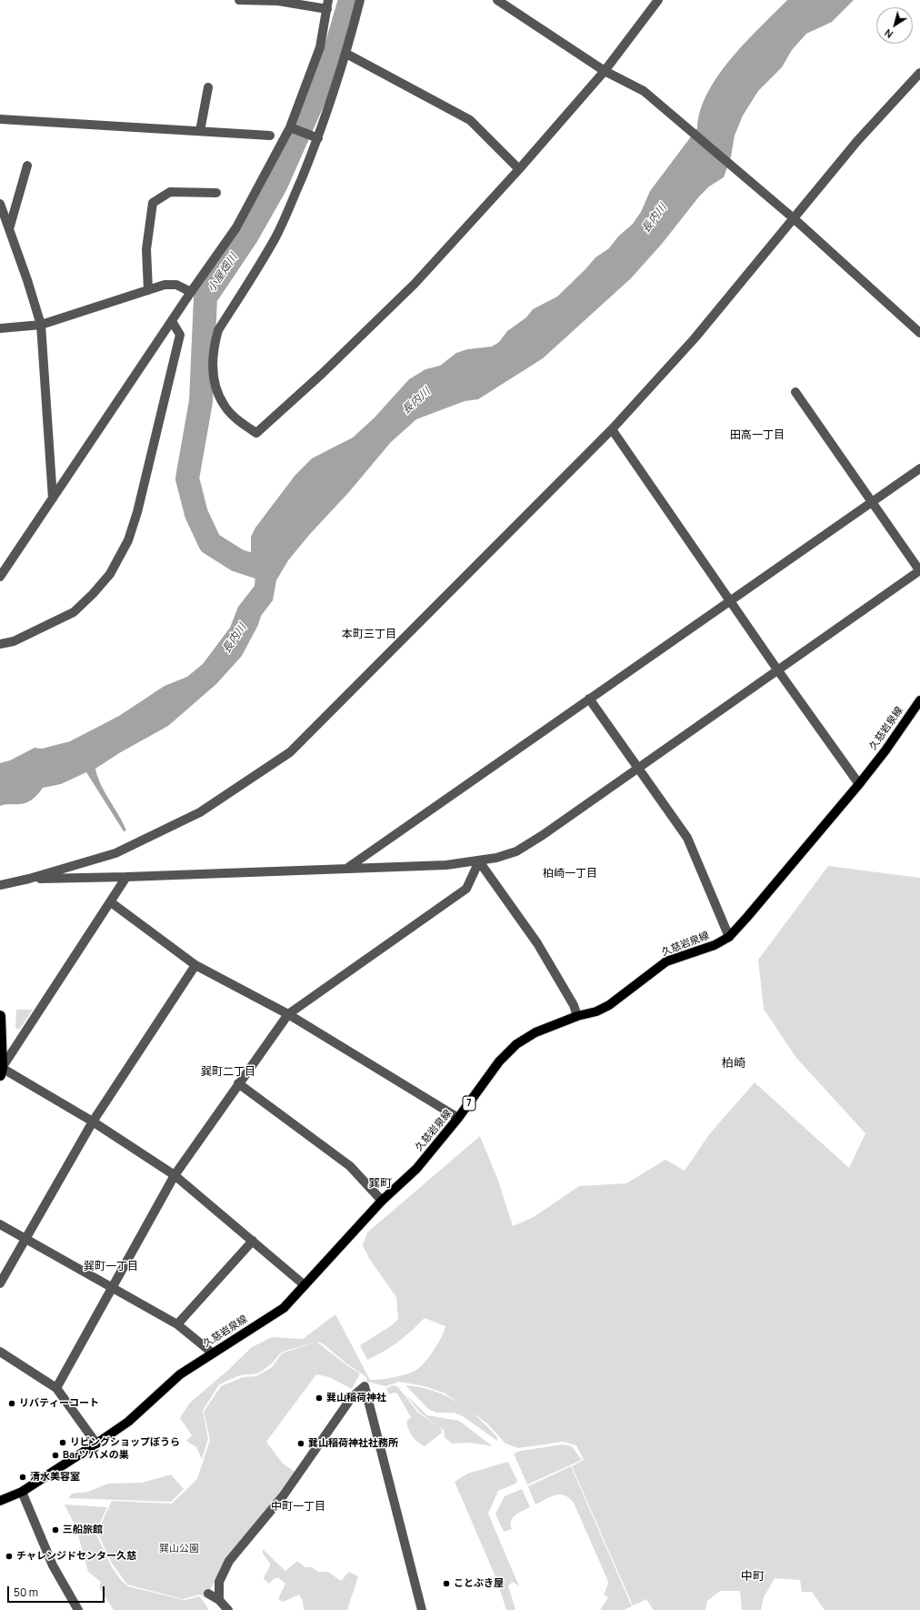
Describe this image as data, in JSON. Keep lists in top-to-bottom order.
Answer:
{
  "streets": {
    "main road": ["久慈岩泉線", "7"]
  },
  "districts": [
    "田高一丁目",
    "本町三丁目",
    "柏崎一丁目",
    "柏崎",
    "巽町二丁目",
    "巽町",
    "巽町一丁目",
    "中町一丁目",
    "中町"
  ],
  "water": ["長内川", "小屋畑川"],
  "parks": ["巽山公園"],
  "places": [
    "巽山稲荷神社",
    "リバティーコート",
    "リビングショップぼうら",
    "巽山稲荷神社社務所",
    "Barツバメの巣",
    "清水美容室",
    "三船旅館",
    "チャレンジドセンター久慈",
    "ことぶき屋"
  ],
  "scale_bar": "50 m",
  "north": "bottom left"
}
